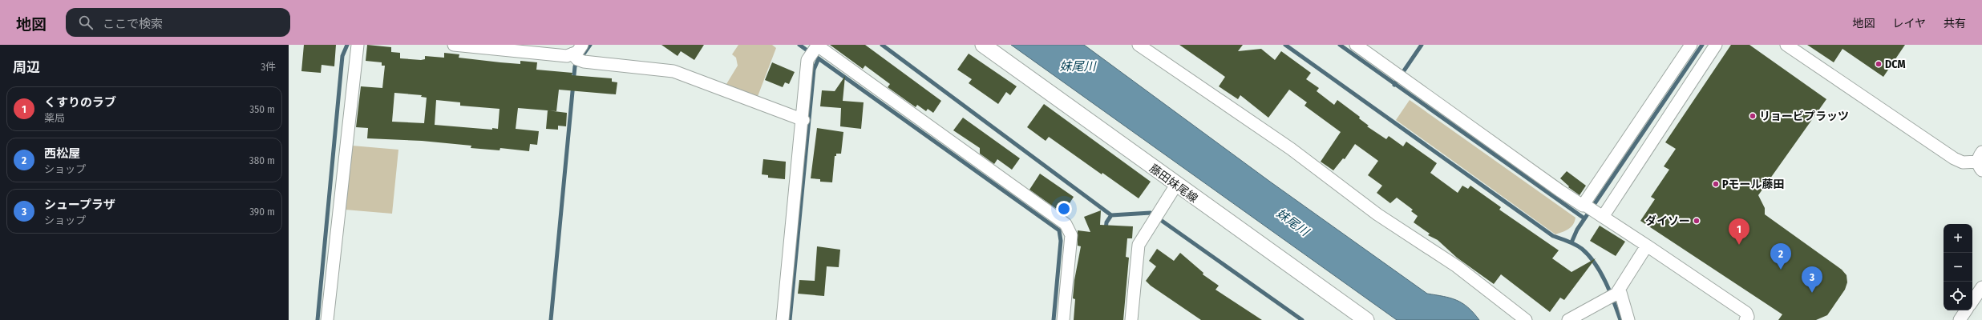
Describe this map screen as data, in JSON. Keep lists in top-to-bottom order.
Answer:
{
  "streets": {
    "main road": ["藤田妹尾線"]
  },
  "water": ["妹尾川"],
  "places": [
    "DCM",
    "リョービプラッツ",
    "Pモール藤田",
    "ダイソー"
  ],
  "page": {
    "header": "地図",
    "search": "ここで検索",
    "nav": ["地図", "レイヤ", "共有"],
    "heading": ["周辺", "3件"],
    "list": [
      {
        "mark": "1",
        "name": "くすりのラブ",
        "note": "薬局",
        "value": "350 m"
      },
      {
        "mark": "2",
        "name": "西松屋",
        "note": "ショップ",
        "value": "380 m"
      },
      {
        "mark": "3",
        "name": "シュープラザ",
        "note": "ショップ",
        "value": "390 m"
      }
    ],
    "pins": ["1", "2", "3"],
    "map_buttons": ["+", "−"]
  }
}
